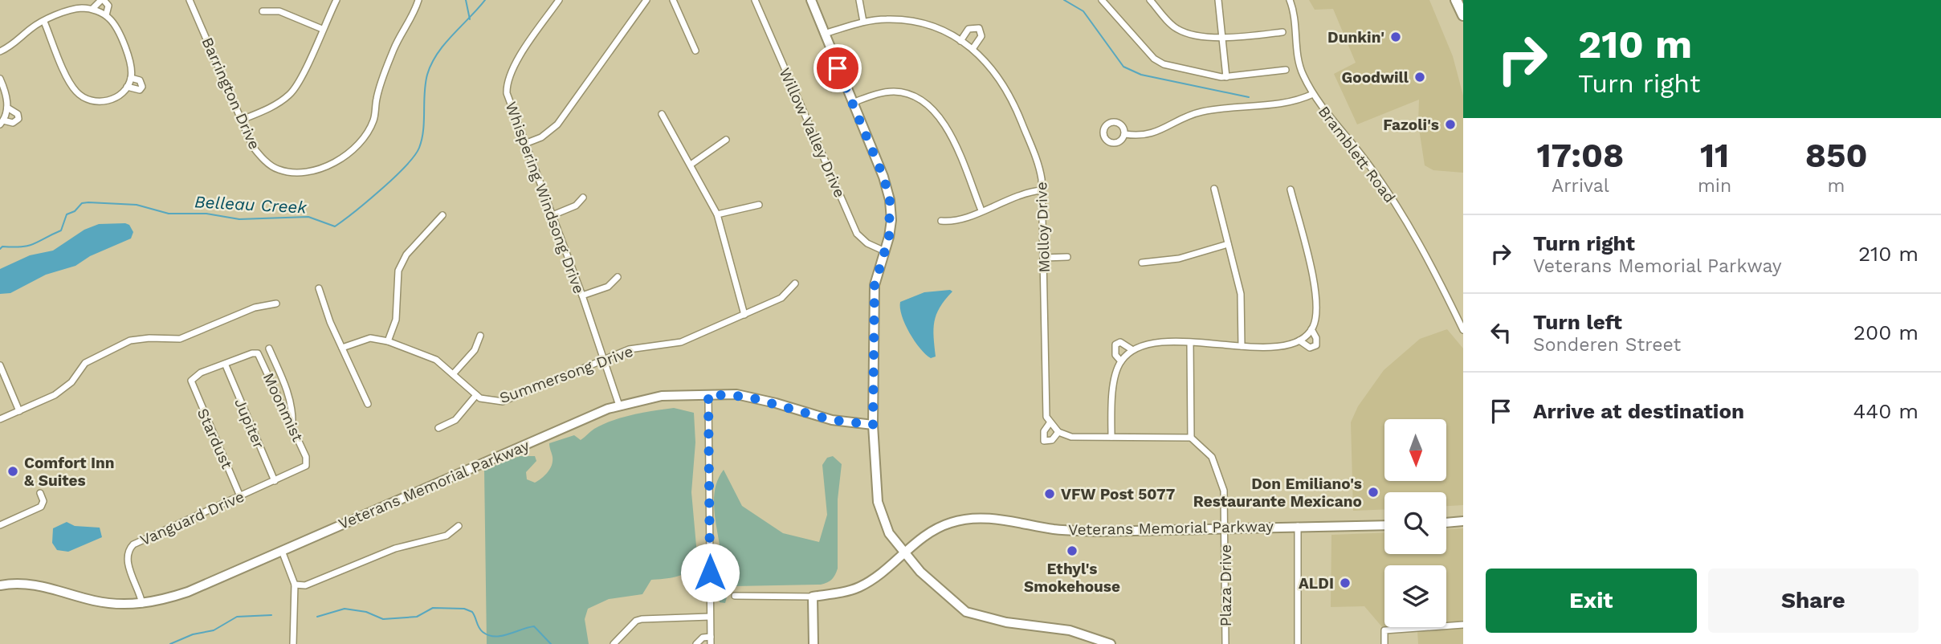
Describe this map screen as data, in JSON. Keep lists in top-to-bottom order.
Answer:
{
  "streets": {
    "street": [
      "Barrington Drive",
      "Willow Valley Drive",
      "Bramblett Road",
      "Whispering Windsong Drive",
      "Molloy Drive",
      "Summersong Drive",
      "Moonmist",
      "Jupiter",
      "Stardust",
      "Veterans Memorial Parkway",
      "Vanguard Drive",
      "Plaza Drive"
    ]
  },
  "crossings": [
    ["Whispering Windsong Drive", "Summersong Drive"],
    ["Whispering Windsong Drive", "Veterans Memorial Parkway"],
    ["Moonmist", "Jupiter"],
    ["Moonmist", "Stardust"],
    ["Moonmist", "Vanguard Drive"],
    ["Jupiter", "Stardust"],
    ["Jupiter", "Vanguard Drive"],
    ["Stardust", "Vanguard Drive"],
    ["Veterans Memorial Parkway", "Vanguard Drive"],
    ["Veterans Memorial Parkway", "Plaza Drive"]
  ],
  "water": ["Belleau Creek"],
  "places": [
    "Dunkin'",
    "Goodwill",
    "Fazoli's",
    "Comfort Inn & Suites",
    "Don Emiliano's Restaurante Mexicano",
    "VFW Post 5077",
    "Ethyl's Smokehouse",
    "ALDI"
  ],
  "north": "bottom",
  "page": {
    "turn": ["210 m", "Turn right"],
    "eta": [
      "17:08",
      "Arrival",
      "11",
      "min",
      "850",
      "m"
    ],
    "list": [
      {
        "name": "Turn right",
        "note": "Veterans Memorial Parkway",
        "value": "210 m"
      },
      {
        "name": "Turn left",
        "note": "Sonderen Street",
        "value": "200 m"
      },
      {
        "name": "Arrive at destination",
        "value": "440 m"
      }
    ],
    "buttons": ["Exit", "Share"]
  }
}
